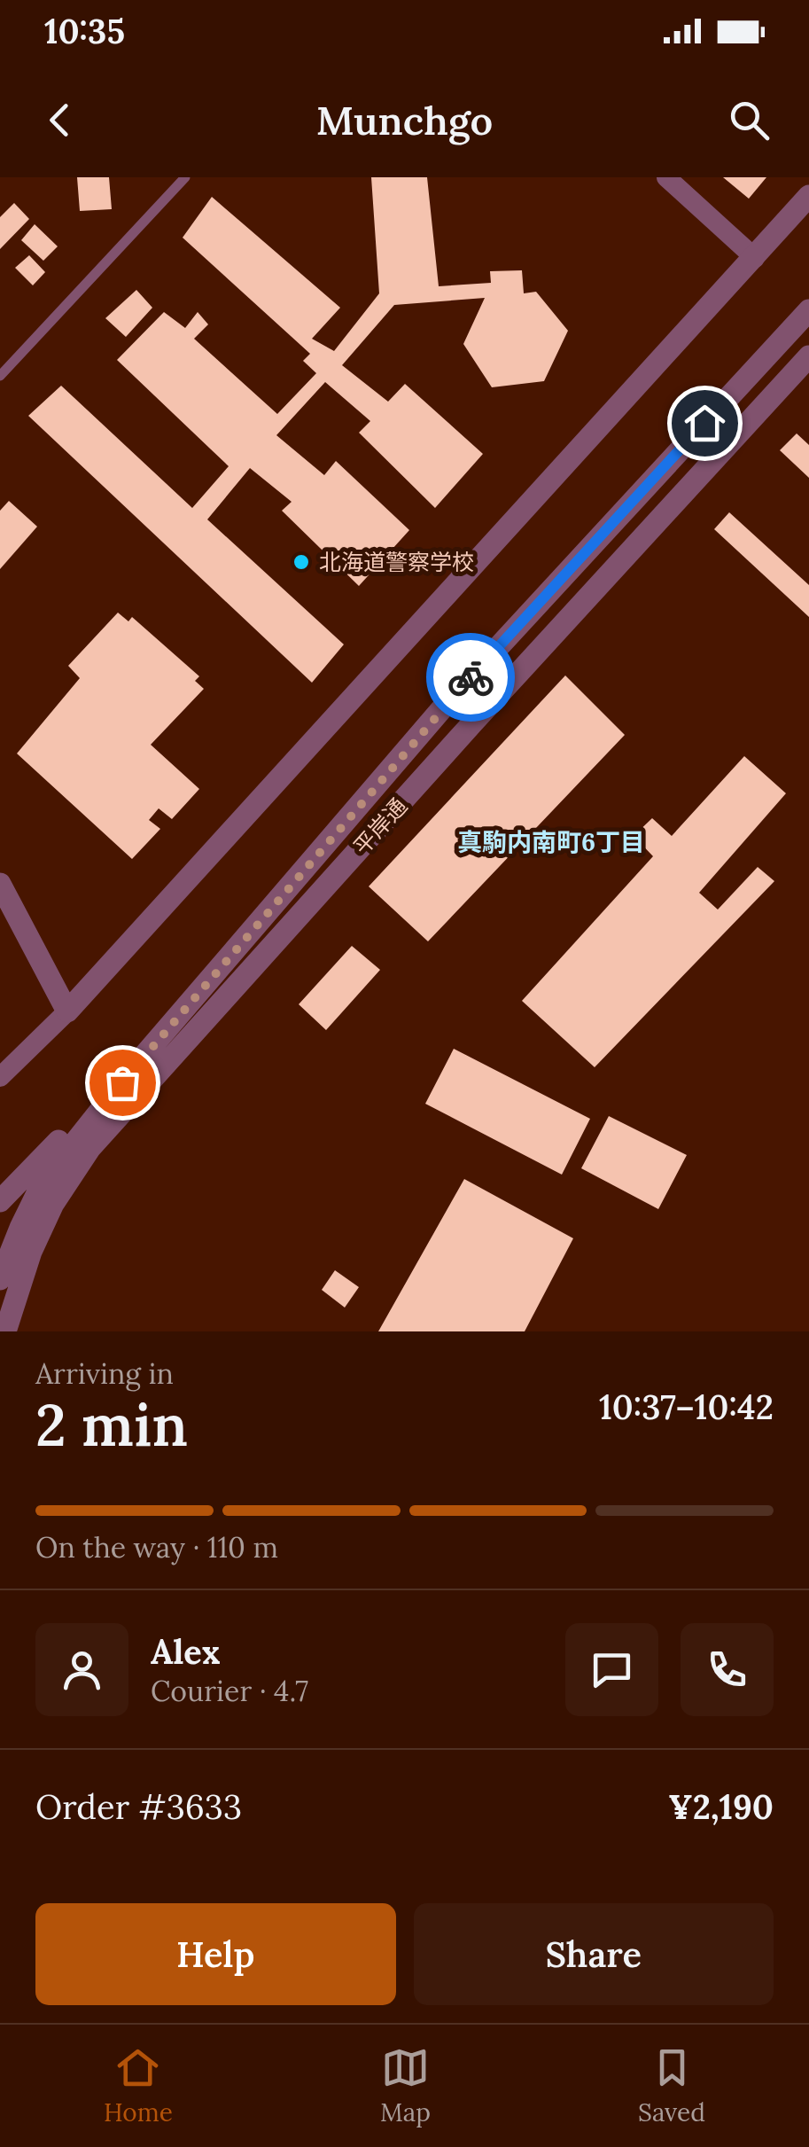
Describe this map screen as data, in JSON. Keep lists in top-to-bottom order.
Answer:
{
  "streets": {
    "street": ["平岸通"]
  },
  "districts": ["真駒内南町6丁目"],
  "places": ["北海道警察学校"],
  "page": {
    "status": "10:35",
    "header": "Munchgo",
    "heading": ["2 min", "Arriving in", "10:37–10:42"],
    "panel": [
      "Alex",
      "Courier · 4.7",
      "Order #3633",
      "¥2,190"
    ],
    "bar": "On the way · 110 m",
    "buttons": ["Help", "Share"],
    "tabs": ["Home", "Map", "Saved"]
  }
}
